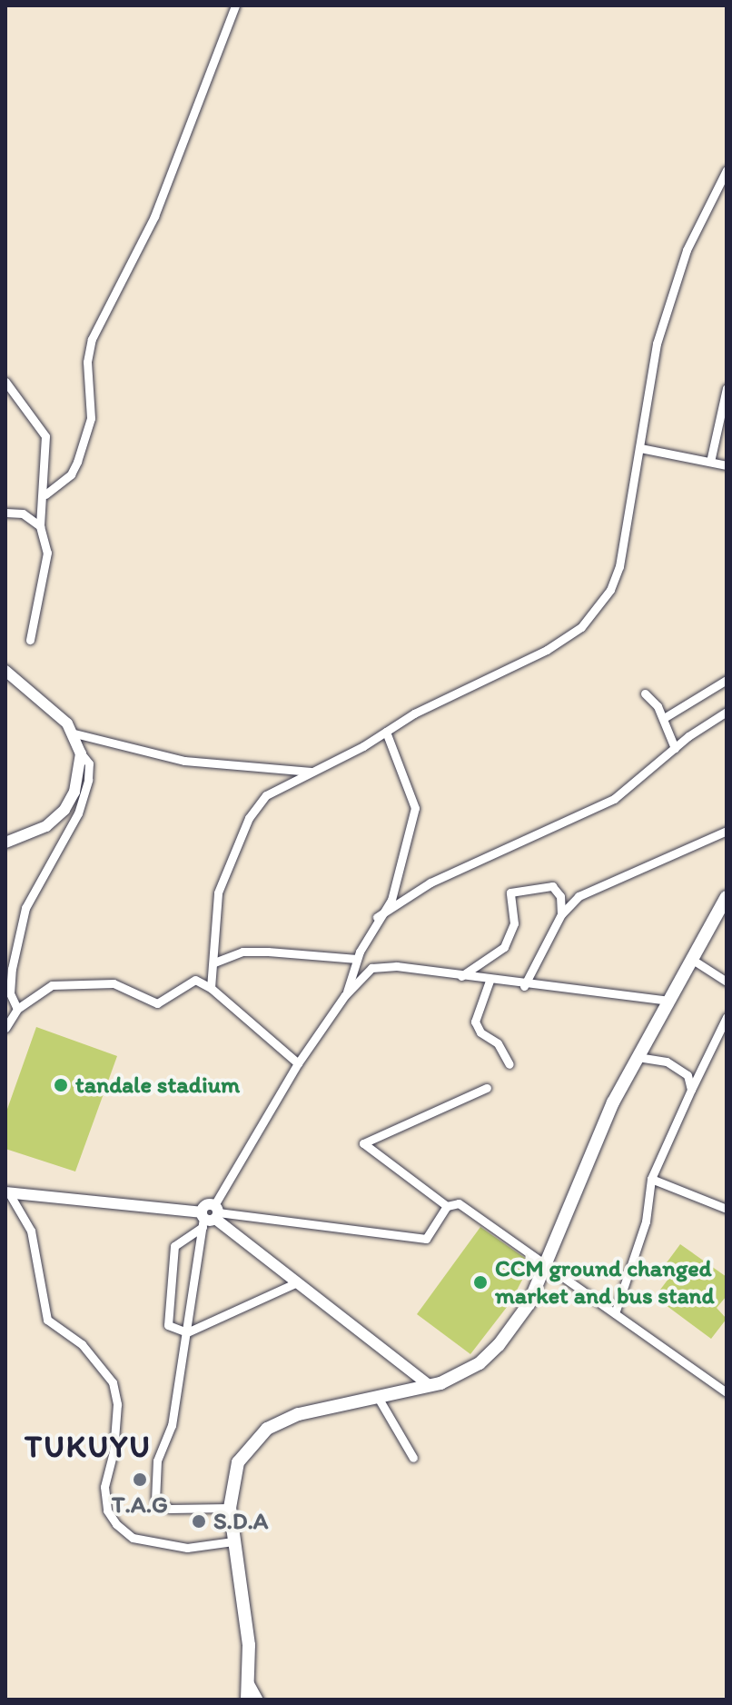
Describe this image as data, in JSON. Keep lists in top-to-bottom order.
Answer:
{
  "districts": ["TUKUYU"],
  "places": [
    "tandale stadium",
    "CCM ground changed market and bus stand",
    "T.A.G",
    "S.D.A"
  ]
}
